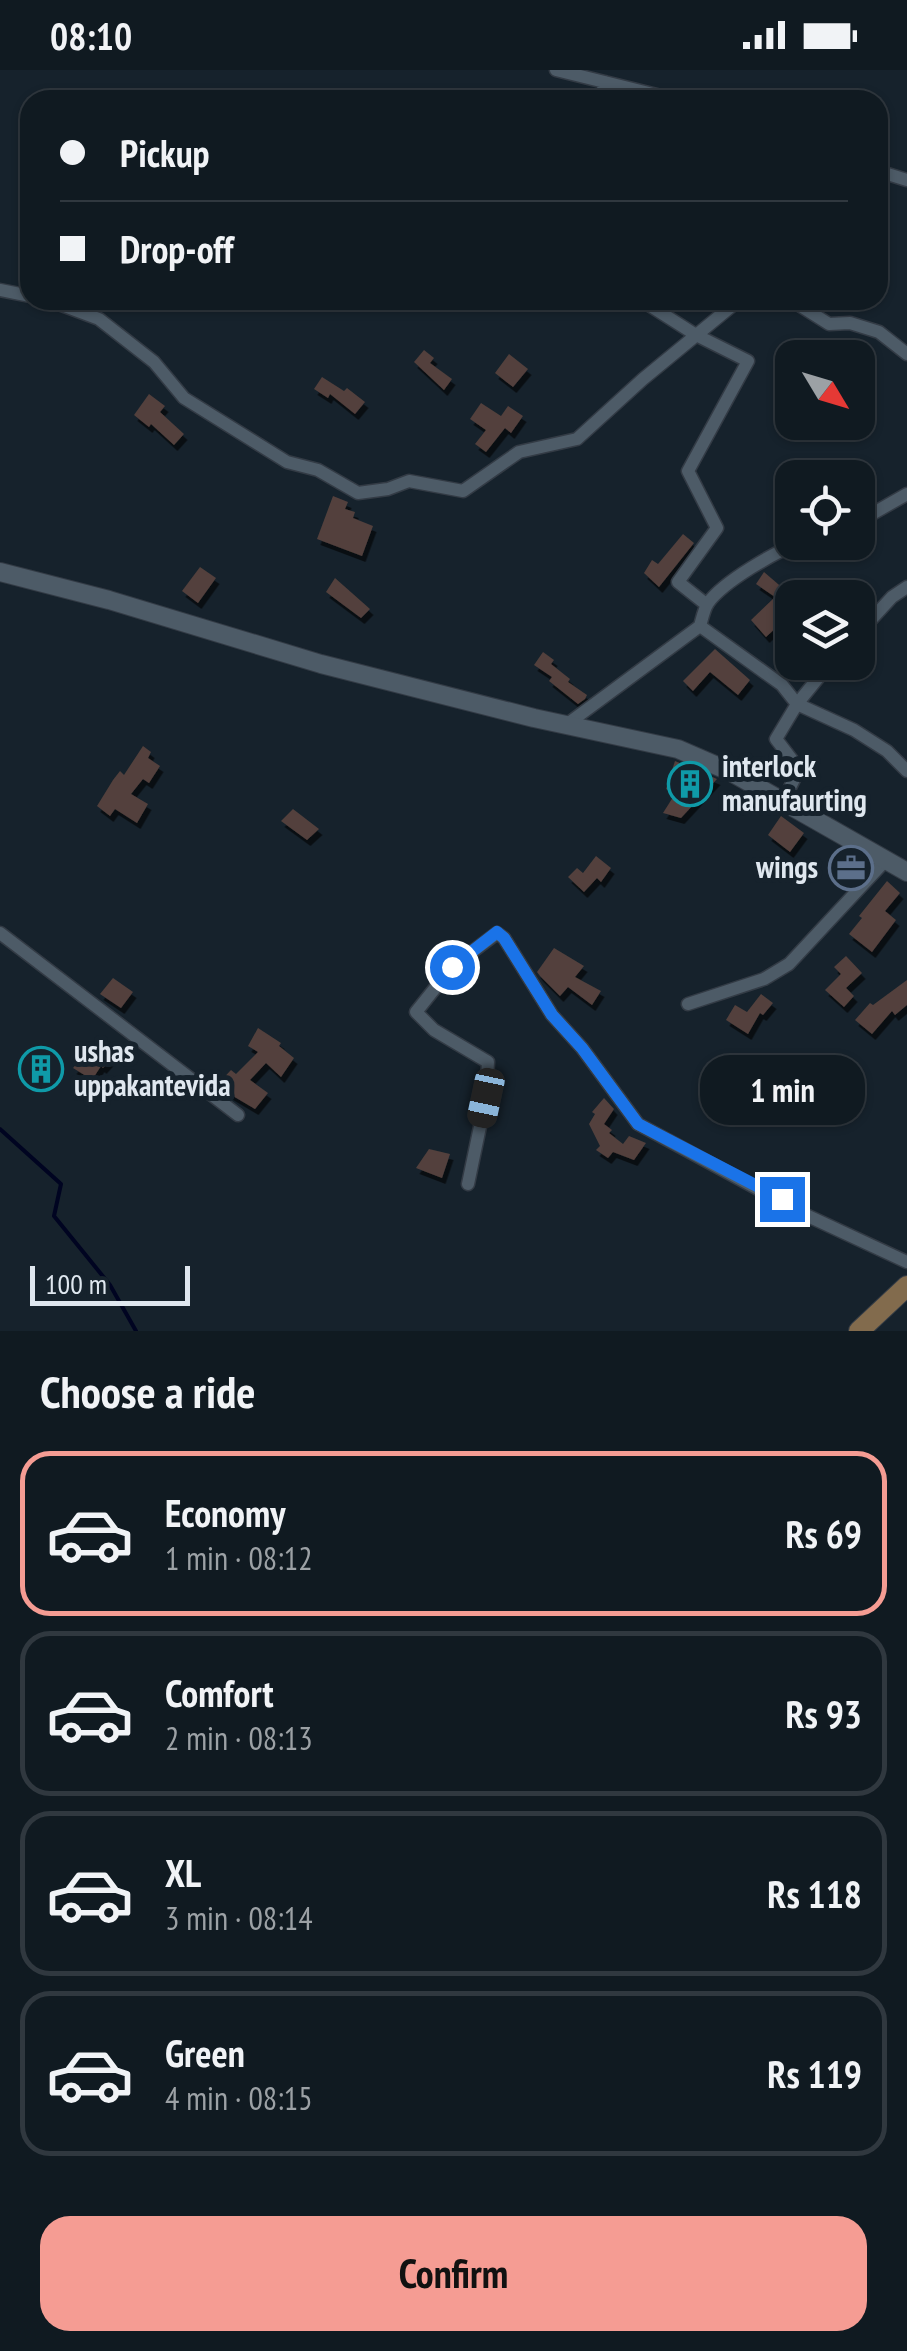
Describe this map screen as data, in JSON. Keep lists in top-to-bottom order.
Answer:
{
  "places": {
    "building": ["interlock manufaurting", "ushas uppakantevida"],
    "office": ["wings"]
  },
  "scale_bar": "100 m",
  "north": "bottom right",
  "page": {
    "status": "08:10",
    "banner": ["Pickup", "Drop-off"],
    "bubble": "1 min",
    "scale": "100 m",
    "heading": "Choose a ride",
    "list": [
      {
        "name": "Economy",
        "note": "1 min · 08:12",
        "value": "Rs 69"
      },
      {
        "name": "Comfort",
        "note": "2 min · 08:13",
        "value": "Rs 93"
      },
      {
        "name": "XL",
        "note": "3 min · 08:14",
        "value": "Rs 118"
      },
      {
        "name": "Green",
        "note": "4 min · 08:15",
        "value": "Rs 119"
      }
    ],
    "buttons": "Confirm"
  }
}
